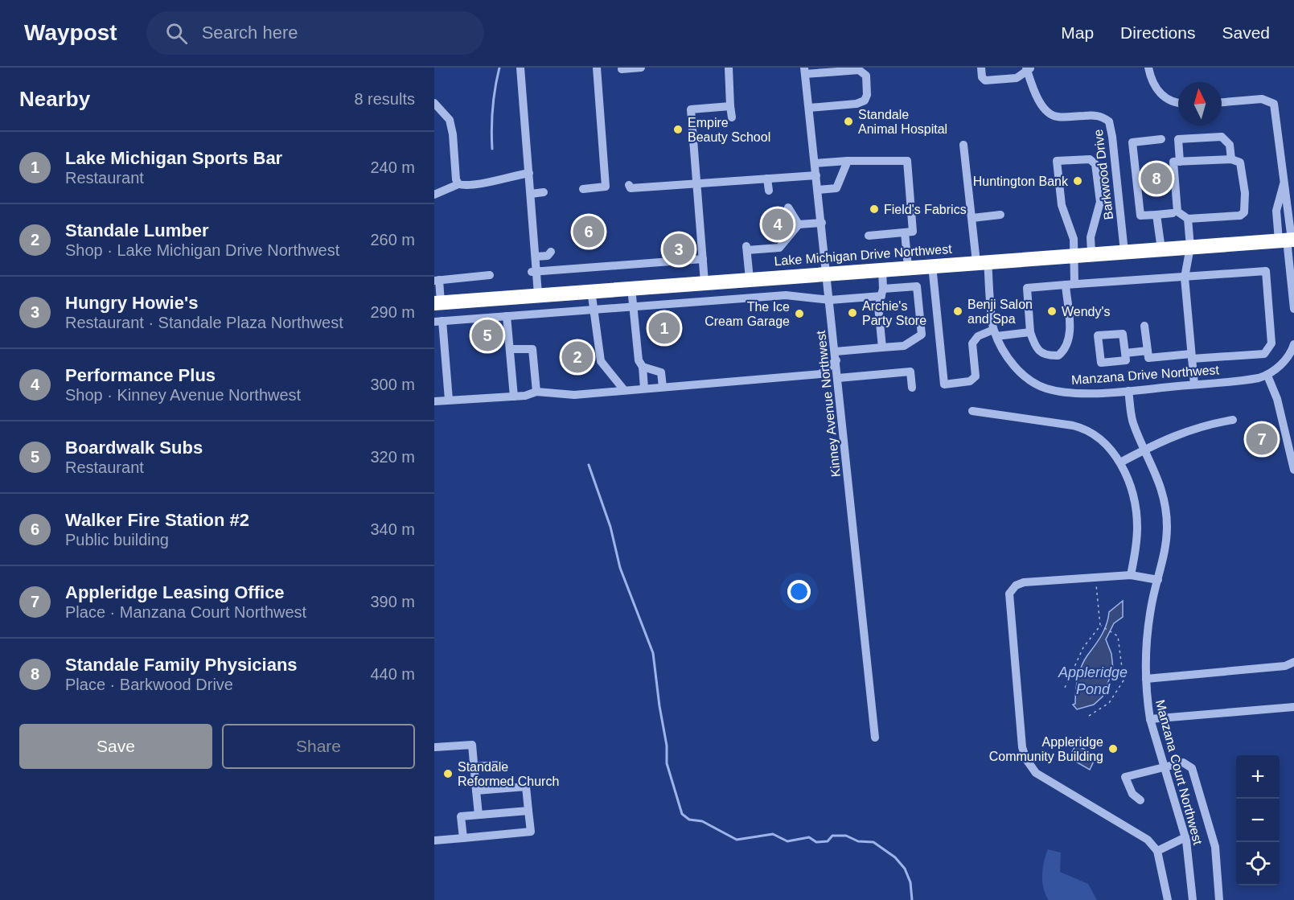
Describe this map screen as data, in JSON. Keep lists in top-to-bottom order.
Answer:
{
  "streets": {
    "highway": ["Lake Michigan Drive Northwest"],
    "street": [
      "Barkwood Drive",
      "Manzana Drive Northwest",
      "Kinney Avenue Northwest",
      "Manzana Court Northwest"
    ]
  },
  "crossings": [
    ["Barkwood Drive", "Lake Michigan Drive Northwest"],
    ["Lake Michigan Drive Northwest", "Manzana Drive Northwest"],
    ["Lake Michigan Drive Northwest", "Kinney Avenue Northwest"],
    ["Manzana Drive Northwest", "Manzana Court Northwest"]
  ],
  "water": ["Appleridge Pond"],
  "places": [
    "Standale Animal Hospital",
    "Empire Beauty School",
    "Huntington Bank",
    "Field's Fabrics",
    "Benji Salon and Spa",
    "Wendy's",
    "Archie's Party Store",
    "The Ice Cream Garage",
    "Appleridge Community Building",
    "Standale Reformed Church"
  ],
  "north": "top",
  "page": {
    "header": "Waypost",
    "search": "Search here",
    "nav": ["Map", "Directions", "Saved"],
    "heading": ["Nearby", "8 results"],
    "list": [
      {
        "mark": "1",
        "name": "Lake Michigan Sports Bar",
        "note": "Restaurant",
        "value": "240 m"
      },
      {
        "mark": "2",
        "name": "Standale Lumber",
        "note": "Shop · Lake Michigan Drive Northwest",
        "value": "260 m"
      },
      {
        "mark": "3",
        "name": "Hungry Howie's",
        "note": "Restaurant · Standale Plaza Northwest",
        "value": "290 m"
      },
      {
        "mark": "4",
        "name": "Performance Plus",
        "note": "Shop · Kinney Avenue Northwest",
        "value": "300 m"
      },
      {
        "mark": "5",
        "name": "Boardwalk Subs",
        "note": "Restaurant",
        "value": "320 m"
      },
      {
        "mark": "6",
        "name": "Walker Fire Station #2",
        "note": "Public building",
        "value": "340 m"
      },
      {
        "mark": "7",
        "name": "Appleridge Leasing Office",
        "note": "Place · Manzana Court Northwest",
        "value": "390 m"
      },
      {
        "mark": "8",
        "name": "Standale Family Physicians",
        "note": "Place · Barkwood Drive",
        "value": "440 m"
      }
    ],
    "pins": [
      "8",
      "4",
      "6",
      "3",
      "1",
      "5",
      "2",
      "7"
    ],
    "buttons": ["Save", "Share"],
    "map_buttons": ["+", "−"]
  }
}
